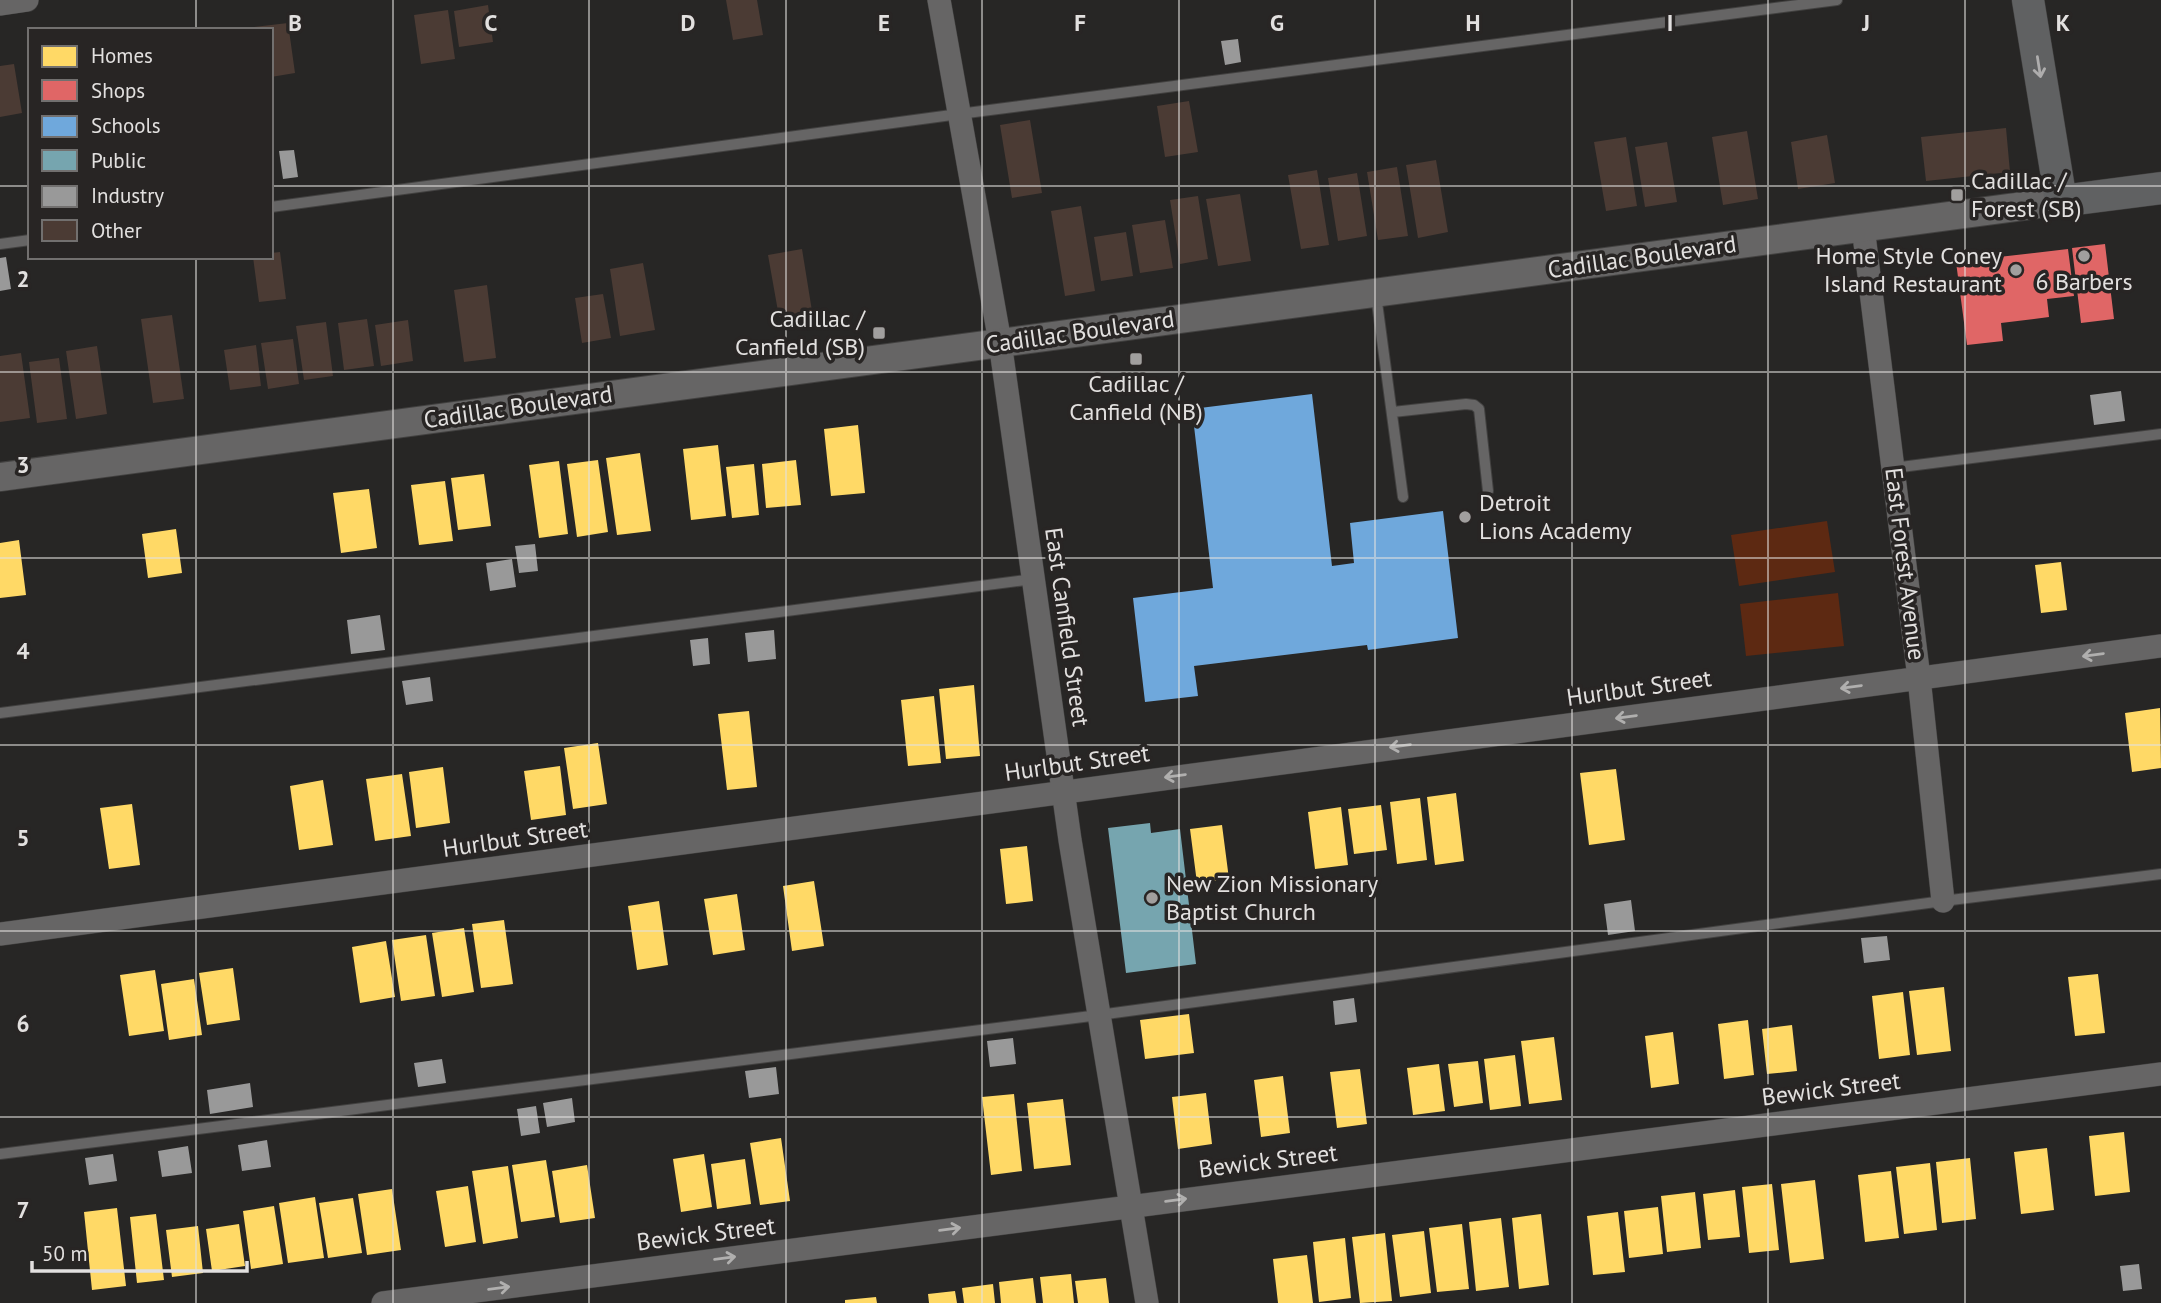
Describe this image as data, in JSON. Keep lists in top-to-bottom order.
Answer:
{
  "streets": {
    "main road": ["Cadillac Boulevard"],
    "street": [
      "East Forest Avenue",
      "East Canfield Street",
      "Hurlbut Street",
      "Bewick Street"
    ]
  },
  "crossings": [
    ["Cadillac Boulevard", "East Forest Avenue"],
    ["Cadillac Boulevard", "East Canfield Street"],
    ["East Forest Avenue", "Hurlbut Street"],
    ["East Canfield Street", "Hurlbut Street"],
    ["East Canfield Street", "Bewick Street"]
  ],
  "one_way": ["Hurlbut Street", "Bewick Street"],
  "places": {
    "transit": ["Cadillac / Forest (SB)", "Cadillac / Canfield (SB)", "Cadillac / Canfield (NB)"],
    "other": [
      "6 Barbers",
      "Home Style Coney Island Restaurant",
      "Detroit Lions Academy",
      "New Zion Missionary Baptist Church"
    ]
  },
  "legend": [
    "Homes",
    "Shops",
    "Schools",
    "Public",
    "Industry",
    "Other"
  ],
  "scale_bar": "50 m",
  "grid": {
    "columns": [
      "B",
      "C",
      "D",
      "E",
      "F",
      "G",
      "H",
      "I",
      "J",
      "K"
    ],
    "rows": [
      "2",
      "3",
      "4",
      "5",
      "6",
      "7"
    ]
  }
}
